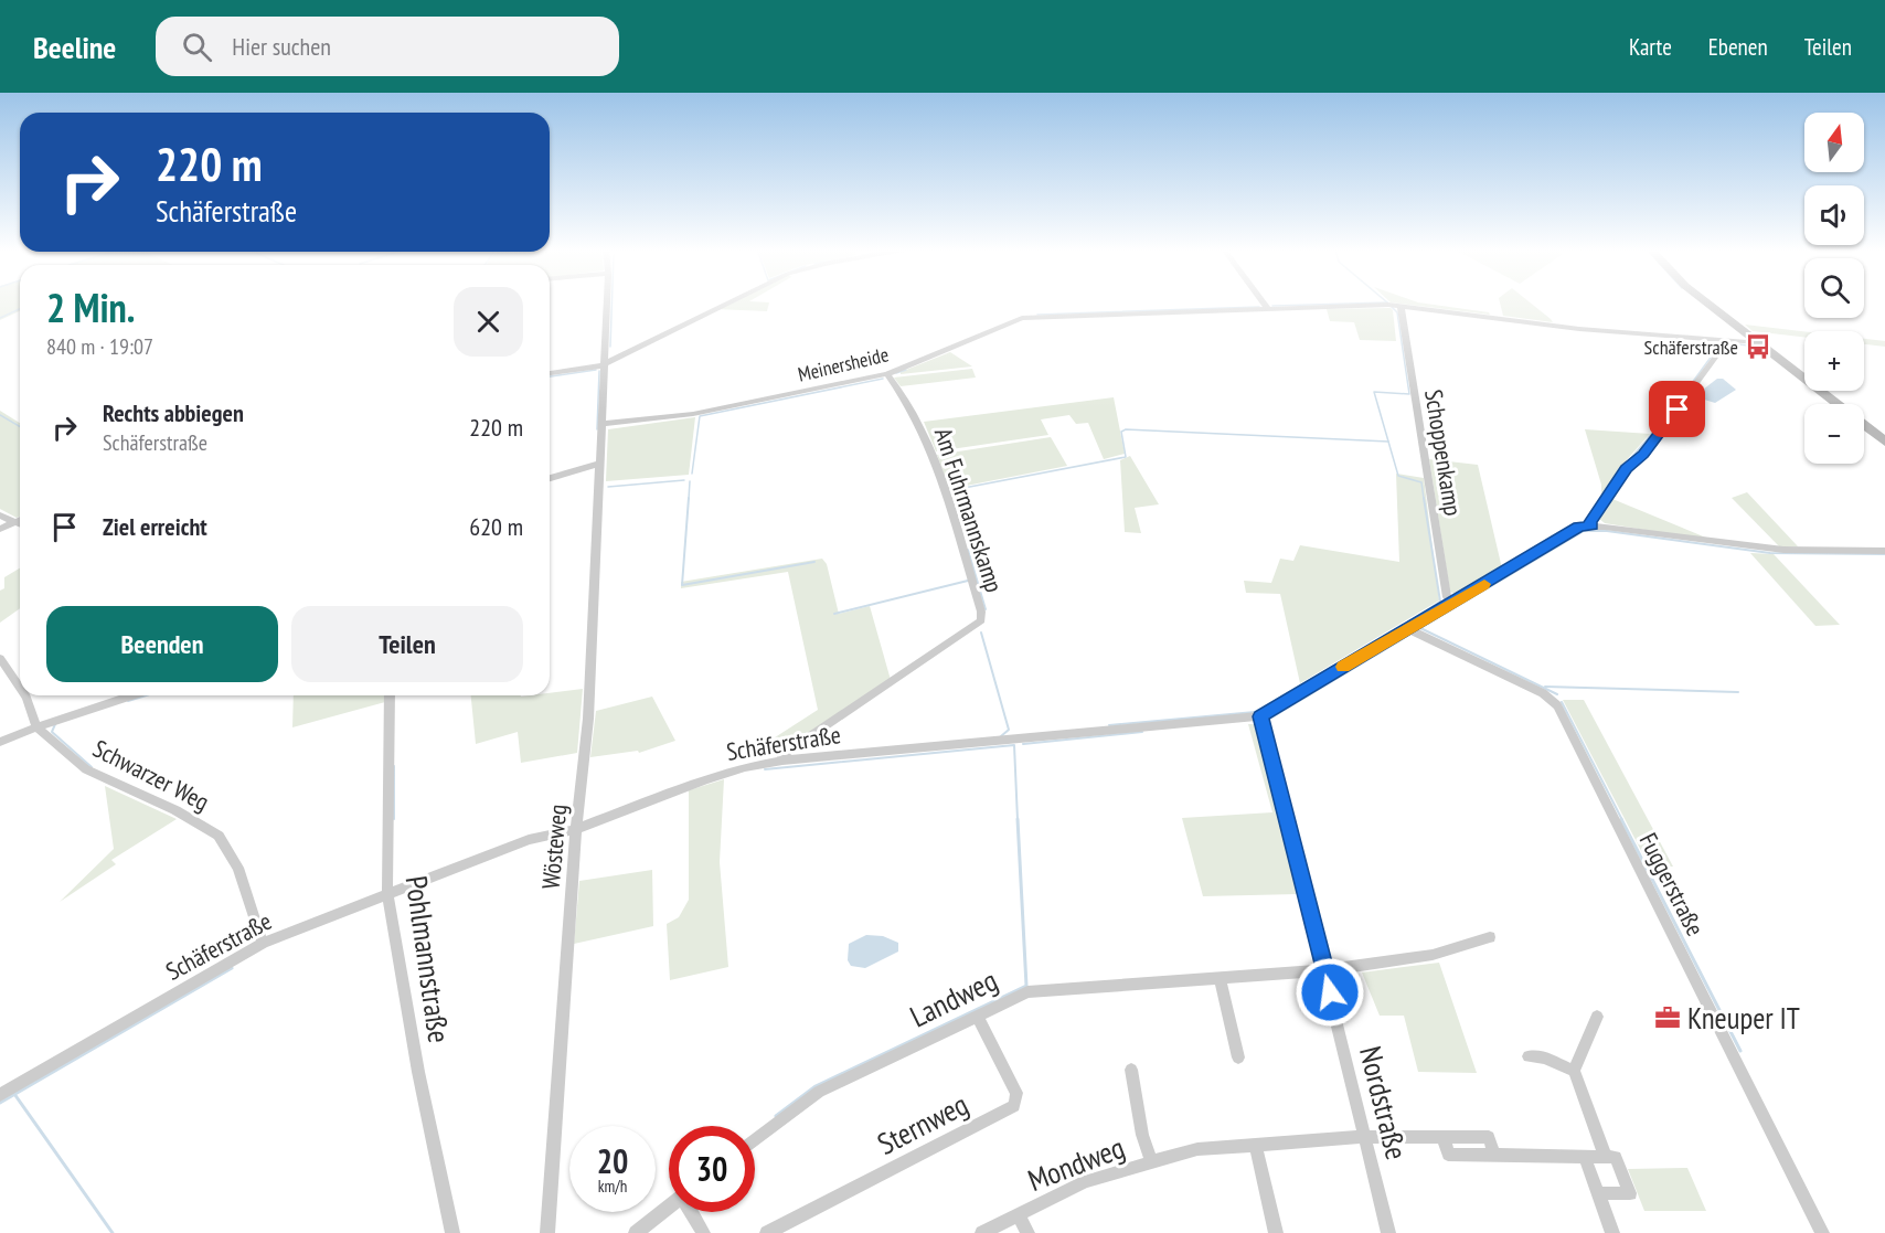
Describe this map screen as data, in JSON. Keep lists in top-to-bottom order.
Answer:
{
  "streets": {
    "street": [
      "Meinersheide",
      "Schoppenkamp",
      "Am Fuhrmannskamp",
      "Schäferstraße",
      "Schwarzer Weg",
      "Wösteweg",
      "Fuggerstraße",
      "Pohlmannstraße",
      "Landweg",
      "Nordstraße",
      "Sternweg",
      "Mondweg"
    ]
  },
  "crossings": [
    ["Meinersheide", "Schoppenkamp"],
    ["Meinersheide", "Am Fuhrmannskamp"],
    ["Meinersheide", "Wösteweg"],
    ["Schoppenkamp", "Schäferstraße"],
    ["Am Fuhrmannskamp", "Schäferstraße"],
    ["Schäferstraße", "Schwarzer Weg"],
    ["Schäferstraße", "Wösteweg"],
    ["Schäferstraße", "Fuggerstraße"],
    ["Schäferstraße", "Pohlmannstraße"],
    ["Schäferstraße", "Nordstraße"],
    ["Landweg", "Nordstraße"],
    ["Landweg", "Sternweg"],
    ["Nordstraße", "Mondweg"]
  ],
  "places": {
    "bus stop": ["Schäferstraße"],
    "office": ["Kneuper IT"]
  },
  "north": "top",
  "page": {
    "header": "Beeline",
    "search": "Hier suchen",
    "nav": ["Karte", "Ebenen", "Teilen"],
    "map_buttons": ["+", "−"],
    "turn": ["220 m", "Schäferstraße"],
    "heading": ["2 Min.", "840 m · 19:07"],
    "list": [
      {
        "name": "Rechts abbiegen",
        "note": "Schäferstraße",
        "value": "220 m"
      },
      {
        "name": "Ziel erreicht",
        "value": "620 m"
      }
    ],
    "buttons": ["Beenden", "Teilen"],
    "speed": "20 km/h",
    "limit": "30"
  }
}
